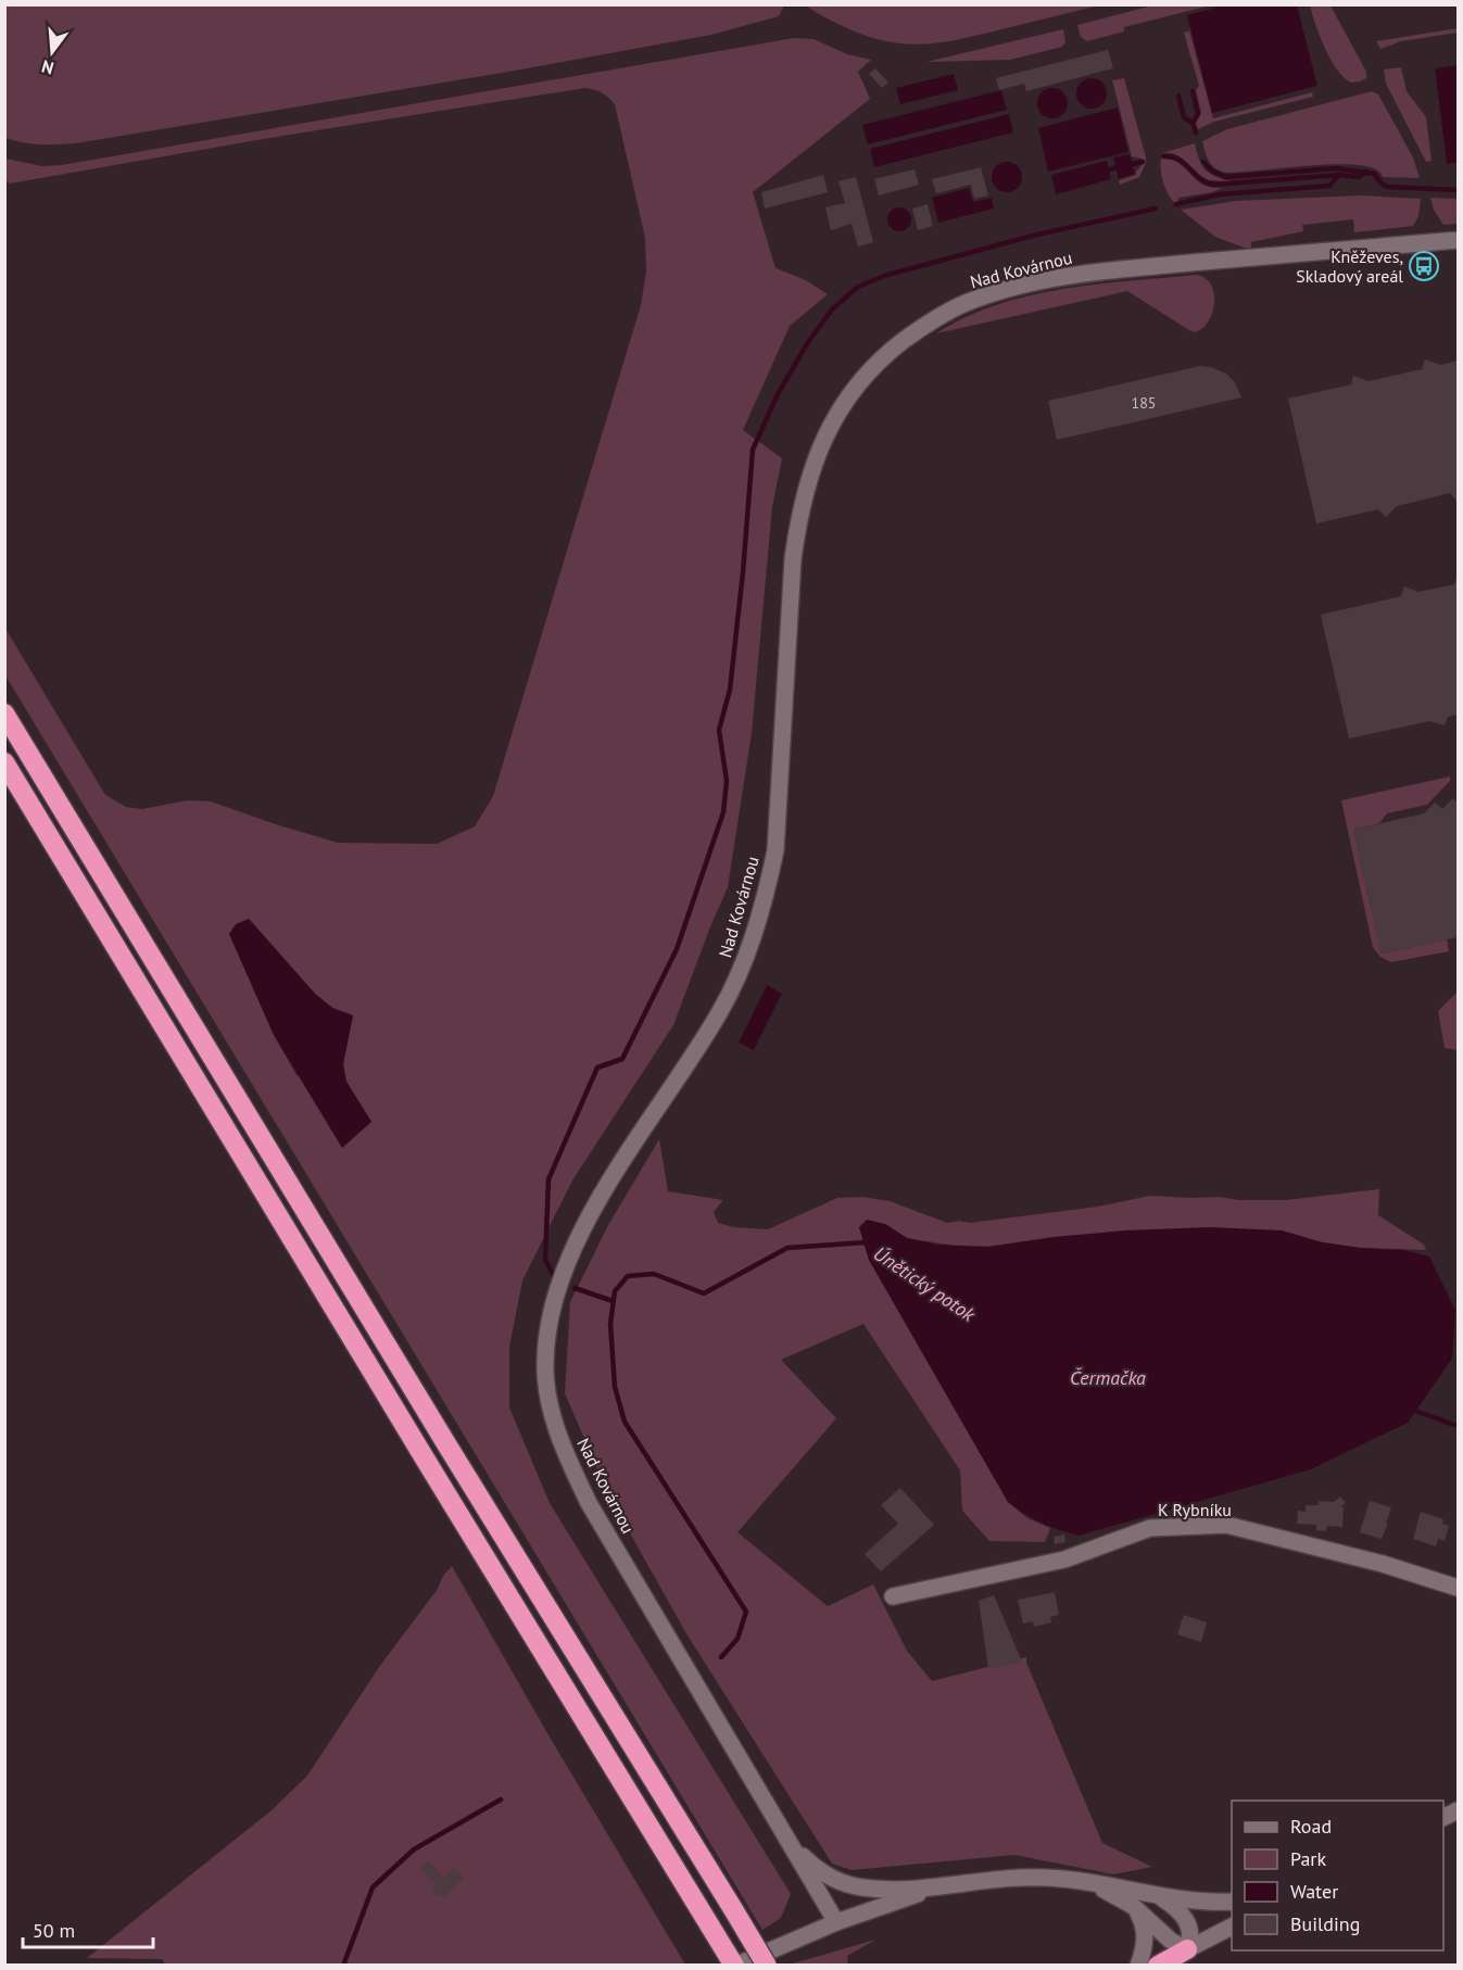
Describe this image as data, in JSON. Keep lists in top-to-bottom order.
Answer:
{
  "streets": {
    "street": ["Nad Kovárnou", "K Rybníku"]
  },
  "water": ["Únětický potok", "Čermačka"],
  "places": {
    "bus stop": ["Kněževes, Skladový areál"]
  },
  "house_numbers": ["185"],
  "legend": [
    "Road",
    "Park",
    "Water",
    "Building"
  ],
  "scale_bar": "50 m",
  "north": "bottom"
}
